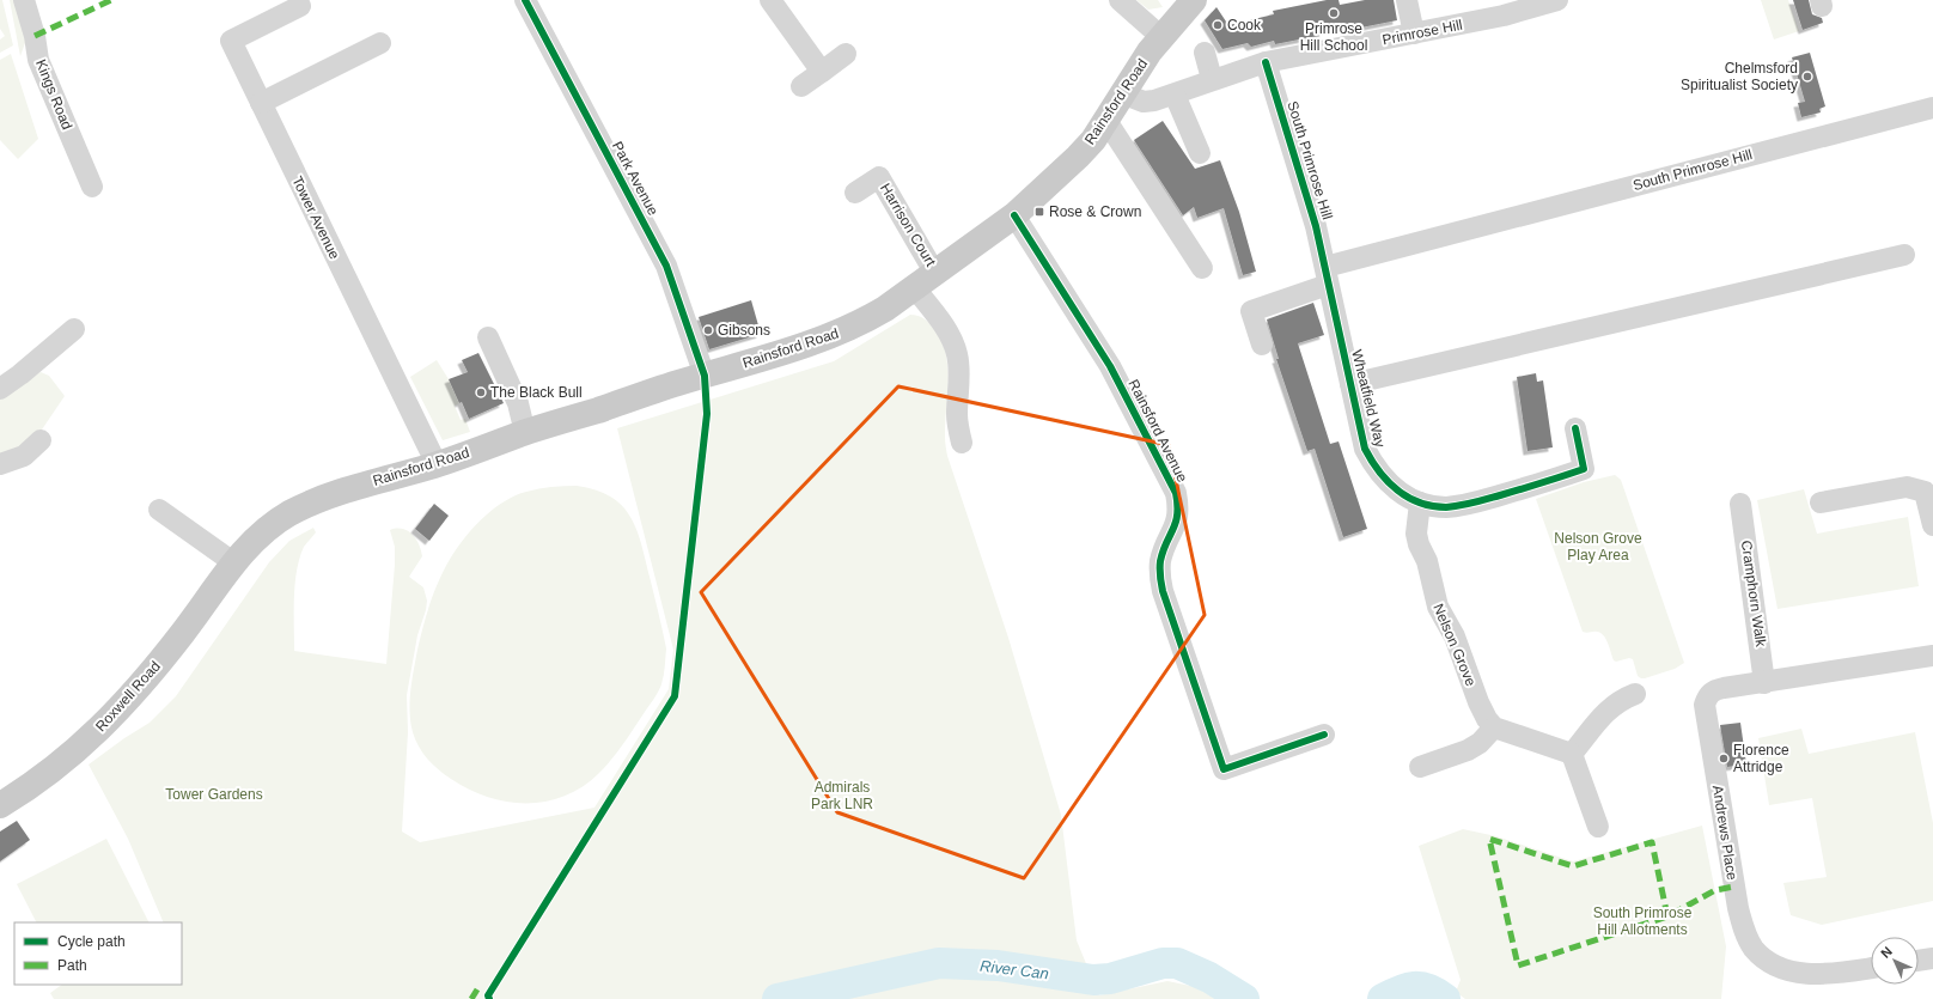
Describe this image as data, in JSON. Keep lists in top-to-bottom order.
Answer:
{
  "streets": {
    "main road": ["Rainsford Road", "Roxwell Road"],
    "street": [
      "Primrose Hill",
      "Kings Road",
      "South Primrose Hill",
      "Park Avenue",
      "Tower Avenue",
      "Harrison Court",
      "Wheatfield Way",
      "Rainsford Avenue",
      "Cramphorn Walk",
      "Nelson Grove",
      "Andrews Place"
    ]
  },
  "crossings": [
    ["Primrose Hill", "Rainsford Road"],
    ["Primrose Hill", "South Primrose Hill"],
    ["Rainsford Road", "Park Avenue"],
    ["Rainsford Road", "Tower Avenue"],
    ["Rainsford Road", "Harrison Court"],
    ["Rainsford Road", "Rainsford Avenue"],
    ["Rainsford Road", "Roxwell Road"],
    ["South Primrose Hill", "Wheatfield Way"],
    ["Wheatfield Way", "Nelson Grove"],
    ["Cramphorn Walk", "Andrews Place"]
  ],
  "water": ["River Can"],
  "parks": [
    "Nelson Grove Play Area",
    "Admirals Park LNR",
    "Tower Gardens",
    "South Primrose Hill Allotments"
  ],
  "places": {
    "other": [
      "Primrose Hill School",
      "Cook",
      "Chelmsford Spiritualist Society",
      "Gibsons",
      "The Black Bull",
      "Florence Attridge"
    ],
    "transit": ["Rose & Crown"]
  },
  "legend": ["Cycle path", "Path"],
  "north": "top left"
}
